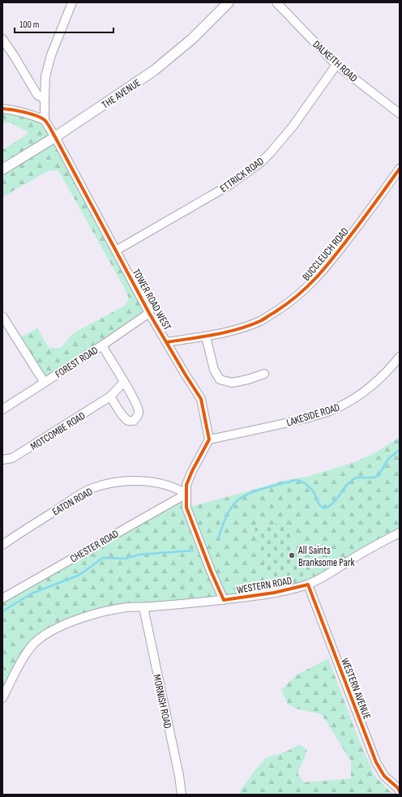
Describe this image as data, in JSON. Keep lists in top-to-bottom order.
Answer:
{
  "streets": {
    "main road": ["THE AVENUE"],
    "street": [
      "DALKEITH ROAD",
      "ETTRICK ROAD",
      "BUCCLEUCH ROAD",
      "TOWER ROAD WEST",
      "FOREST ROAD",
      "LAKESIDE ROAD",
      "MOTCOMBE ROAD",
      "EATON ROAD",
      "CHESTER ROAD",
      "WESTERN ROAD",
      "WESTERN AVENUE",
      "MORNISH ROAD"
    ]
  },
  "crossings": [
    ["DALKEITH ROAD", "ETTRICK ROAD"],
    ["THE AVENUE", "TOWER ROAD WEST"],
    ["ETTRICK ROAD", "TOWER ROAD WEST"],
    ["BUCCLEUCH ROAD", "TOWER ROAD WEST"],
    ["TOWER ROAD WEST", "FOREST ROAD"],
    ["TOWER ROAD WEST", "LAKESIDE ROAD"],
    ["EATON ROAD", "CHESTER ROAD"],
    ["WESTERN ROAD", "WESTERN AVENUE"],
    ["WESTERN ROAD", "MORNISH ROAD"]
  ],
  "places": ["All Saints Branksome Park"],
  "scale_bar": "100 m"
}
